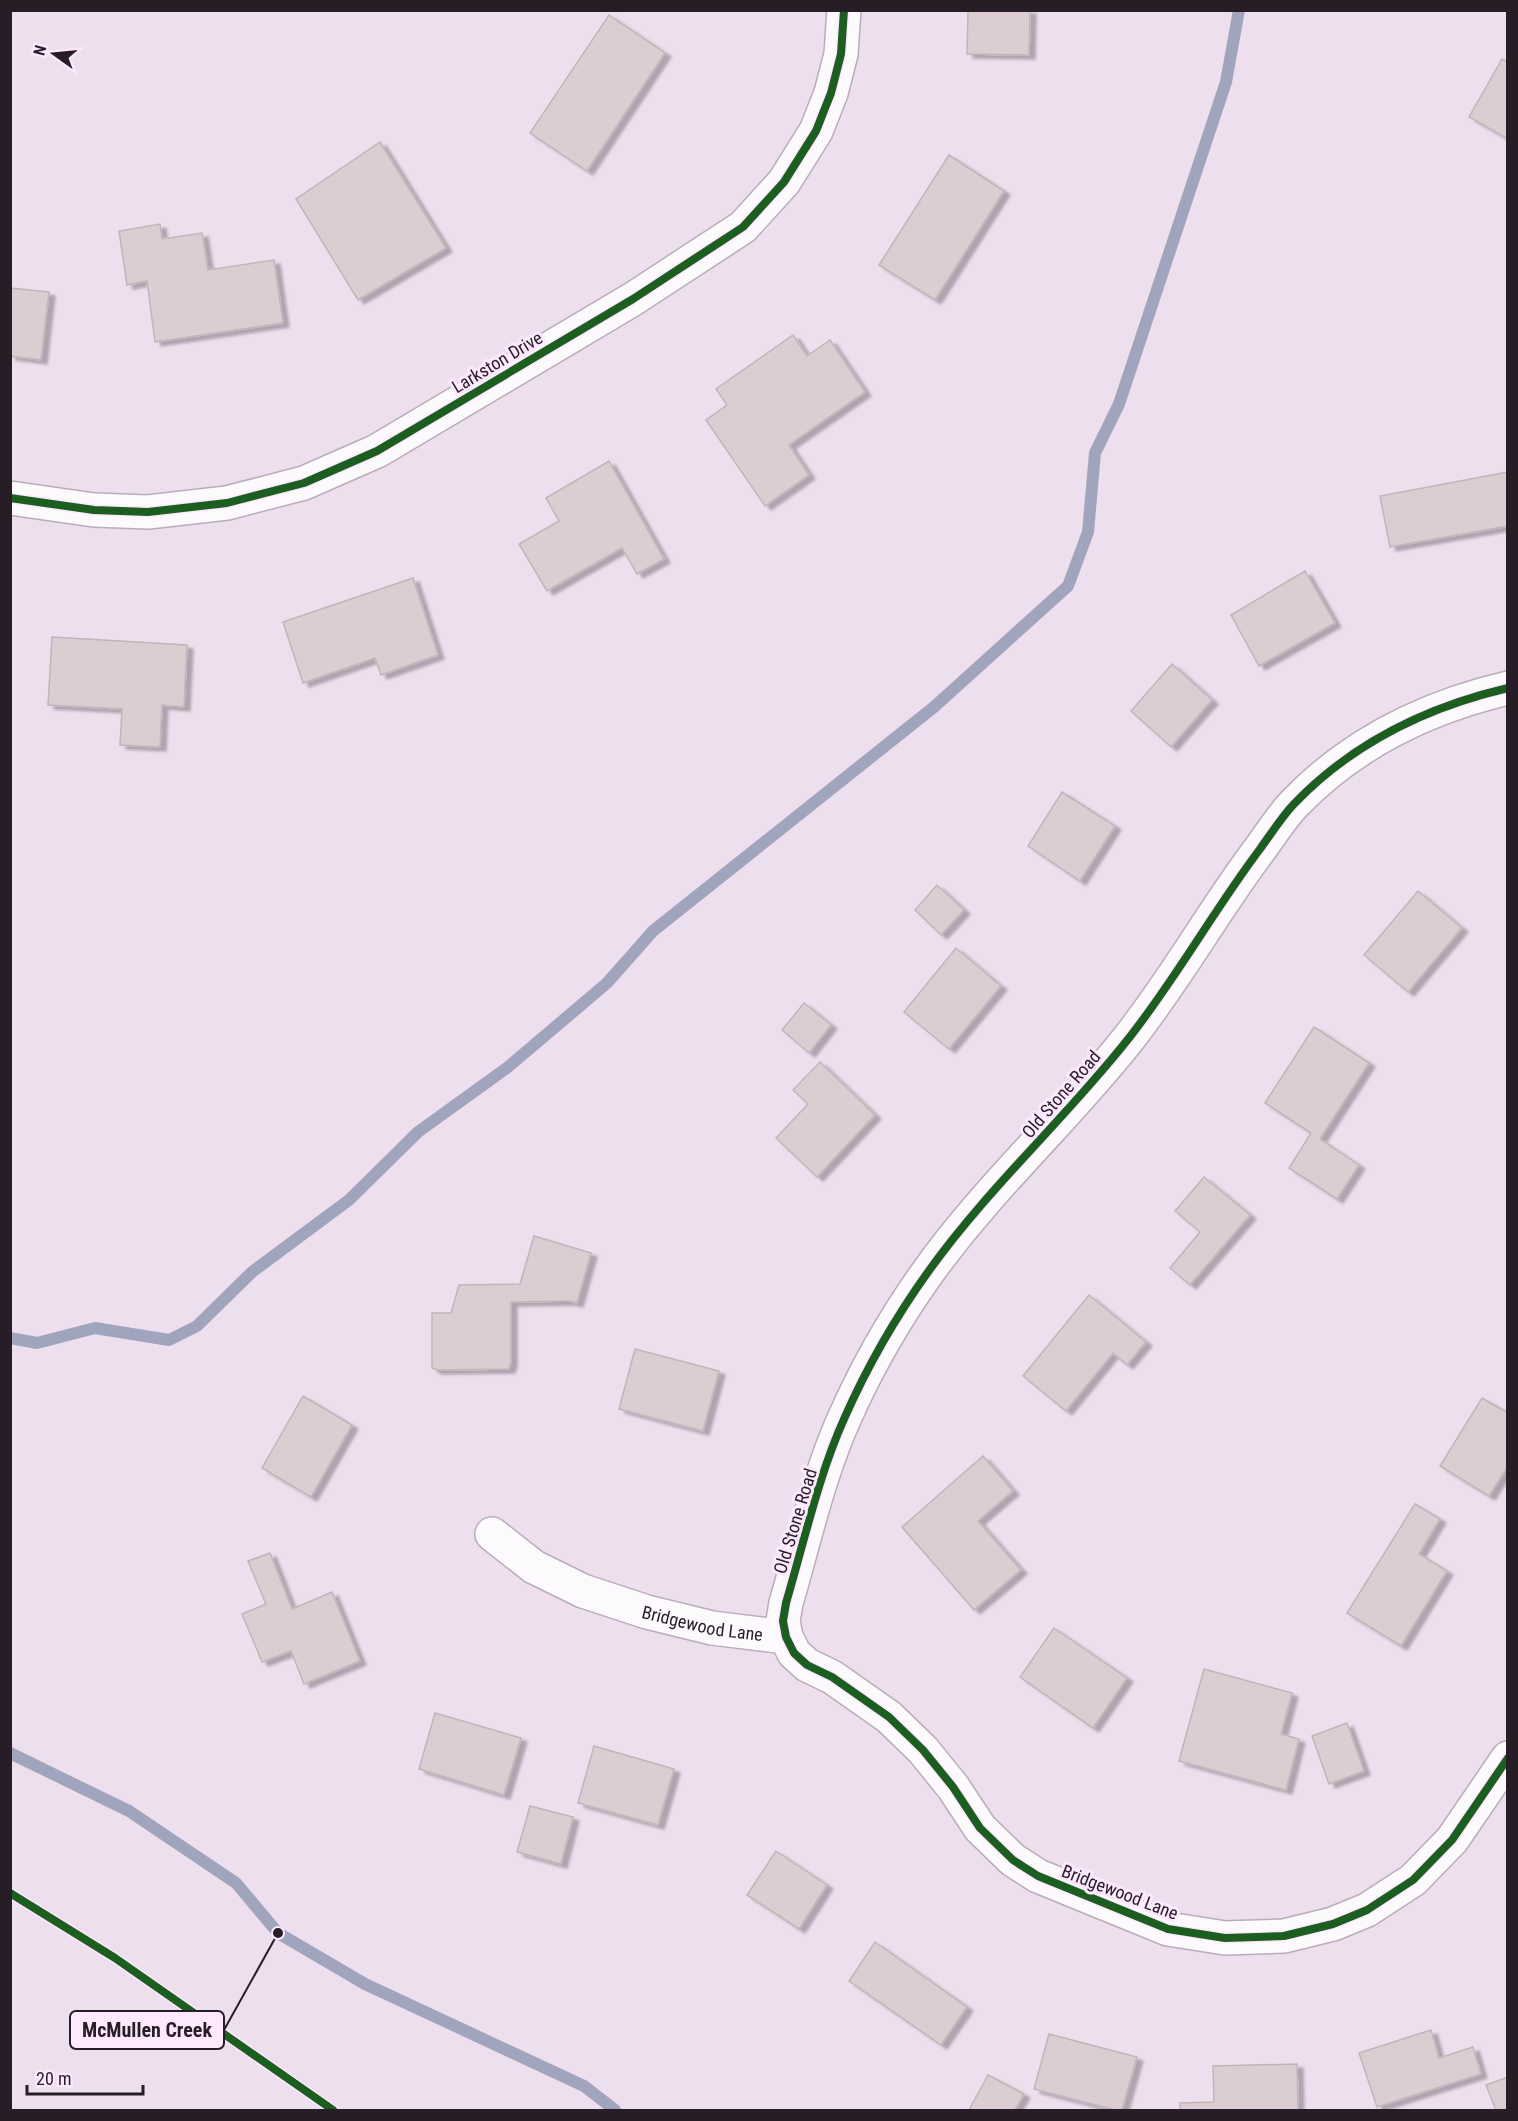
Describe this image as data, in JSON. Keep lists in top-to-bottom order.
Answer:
{
  "streets": {
    "street": ["Larkston Drive", "Old Stone Road", "Bridgewood Lane"]
  },
  "crossings": [
    ["Old Stone Road", "Bridgewood Lane"]
  ],
  "places": ["McMullen Creek"],
  "scale_bar": "20 m",
  "north": "left"
}
